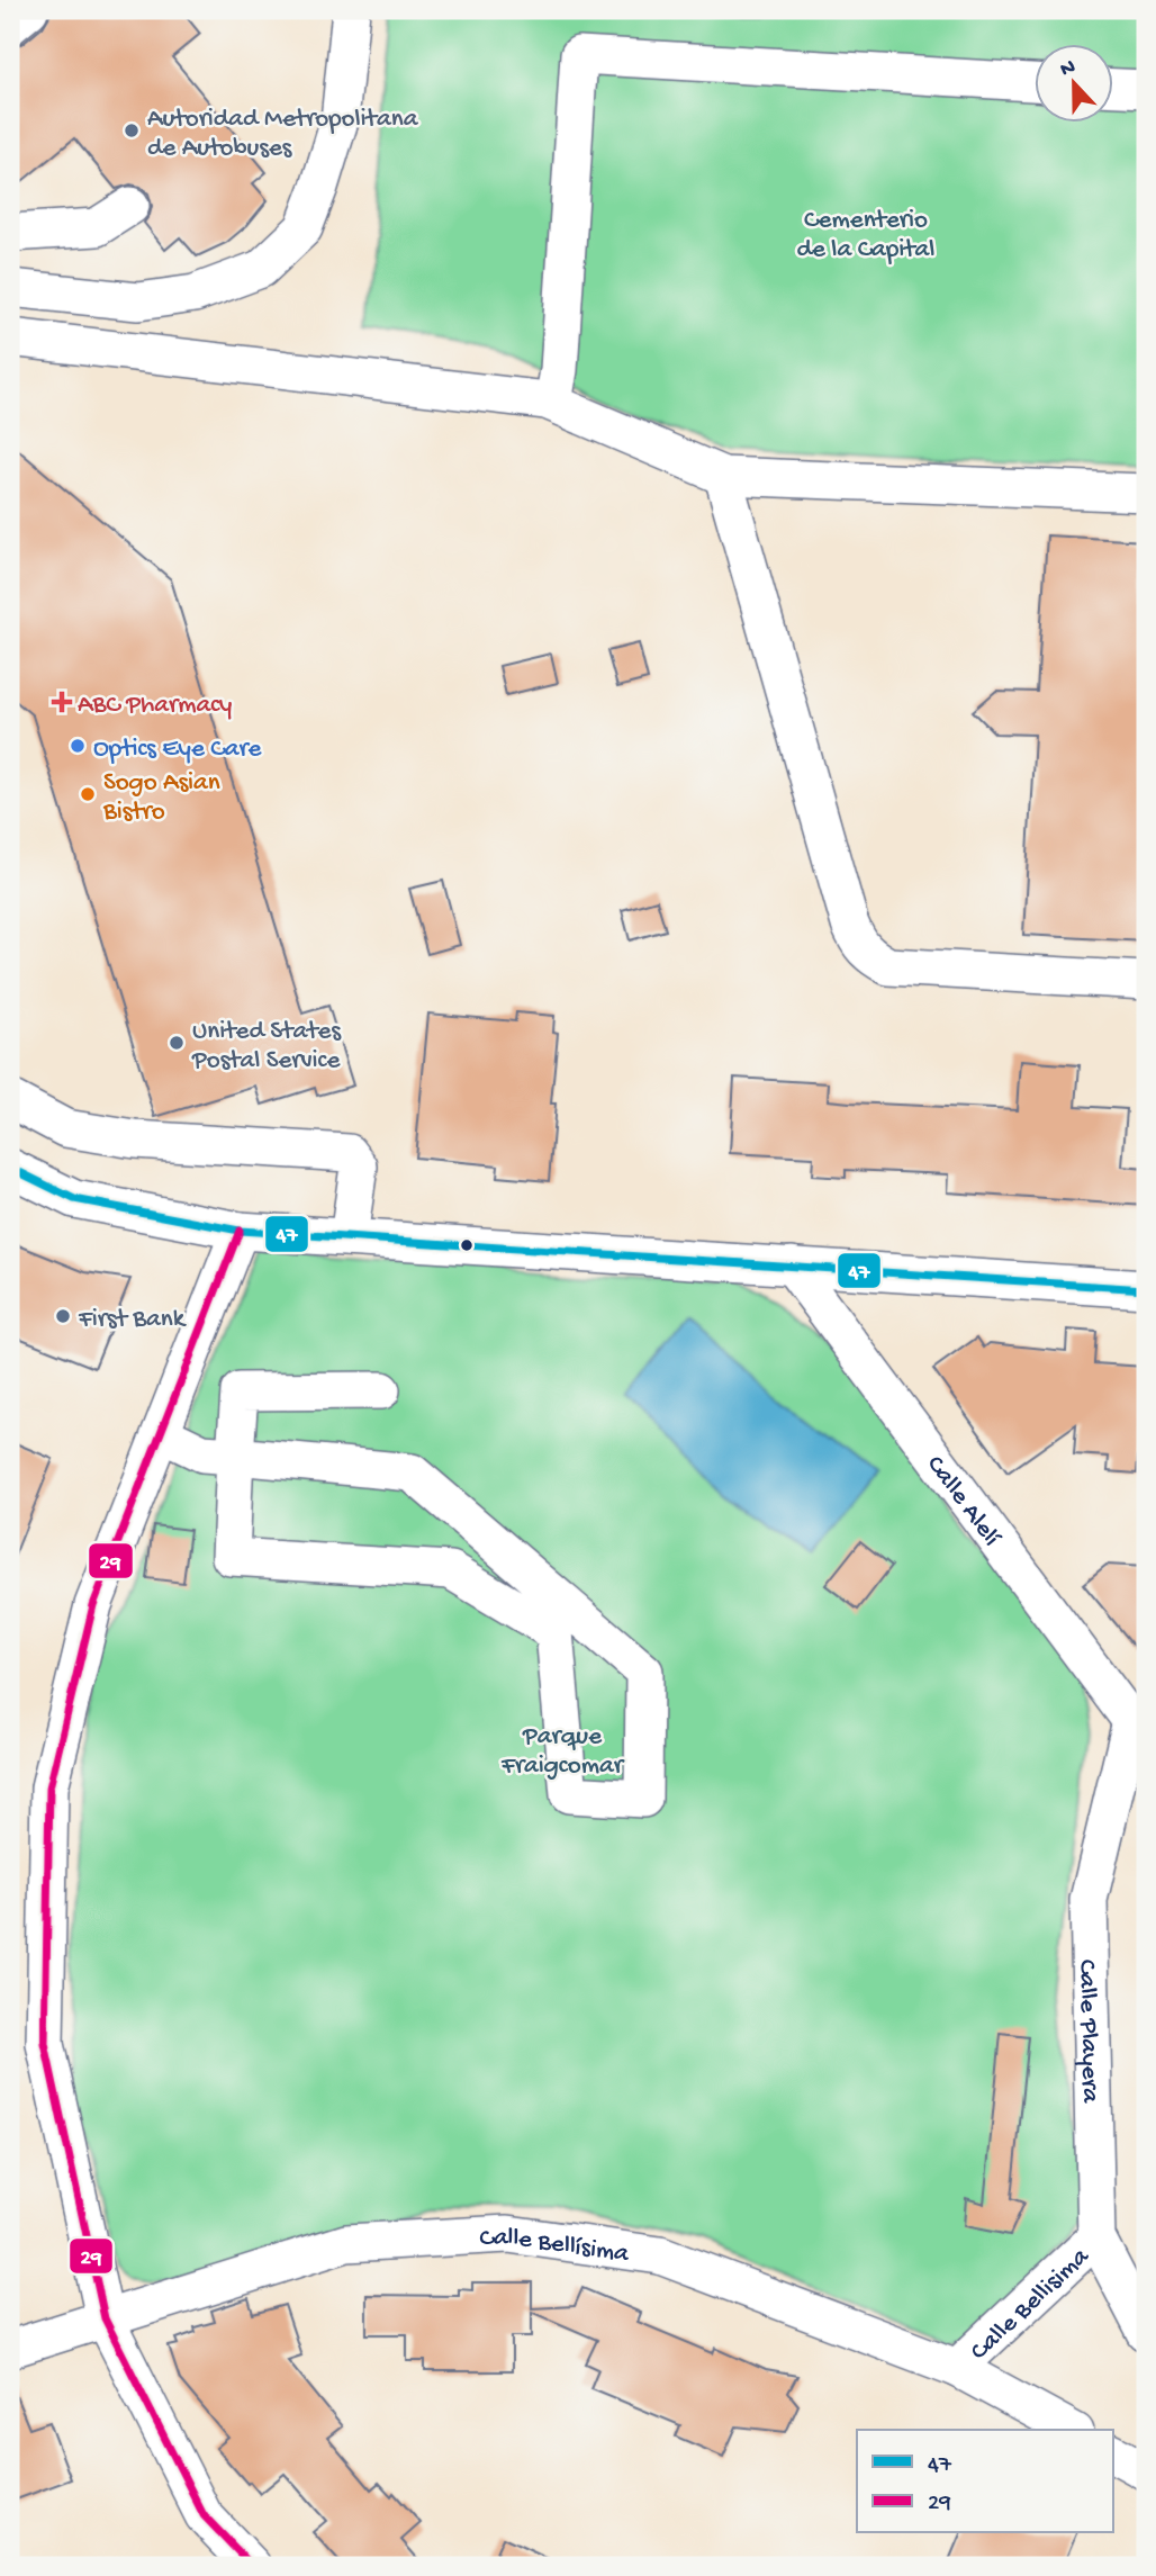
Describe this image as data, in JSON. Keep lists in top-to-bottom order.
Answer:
{
  "streets": {
    "street": [
      "Calle Alelí",
      "Calle Playera",
      "Calle Bellísima",
      "Calle Bellisima"
    ]
  },
  "crossings": [
    ["Calle Alelí", "Calle Playera"],
    ["Calle Playera", "Calle Bellisima"],
    ["Calle Bellísima", "Calle Bellisima"]
  ],
  "parks": ["Cementerio de la Capital", "Parque Fraigcomar"],
  "places": {
    "other": [
      "Autoridad Metropolitana de Autobuses",
      "Optics Eye Care",
      "Sogo Asian Bistro",
      "United States Postal Service",
      "First Bank"
    ],
    "health": ["ABC Pharmacy"]
  },
  "lines": ["transit line 47", "transit line 29"],
  "legend": ["47", "29"],
  "north": "top"
}
